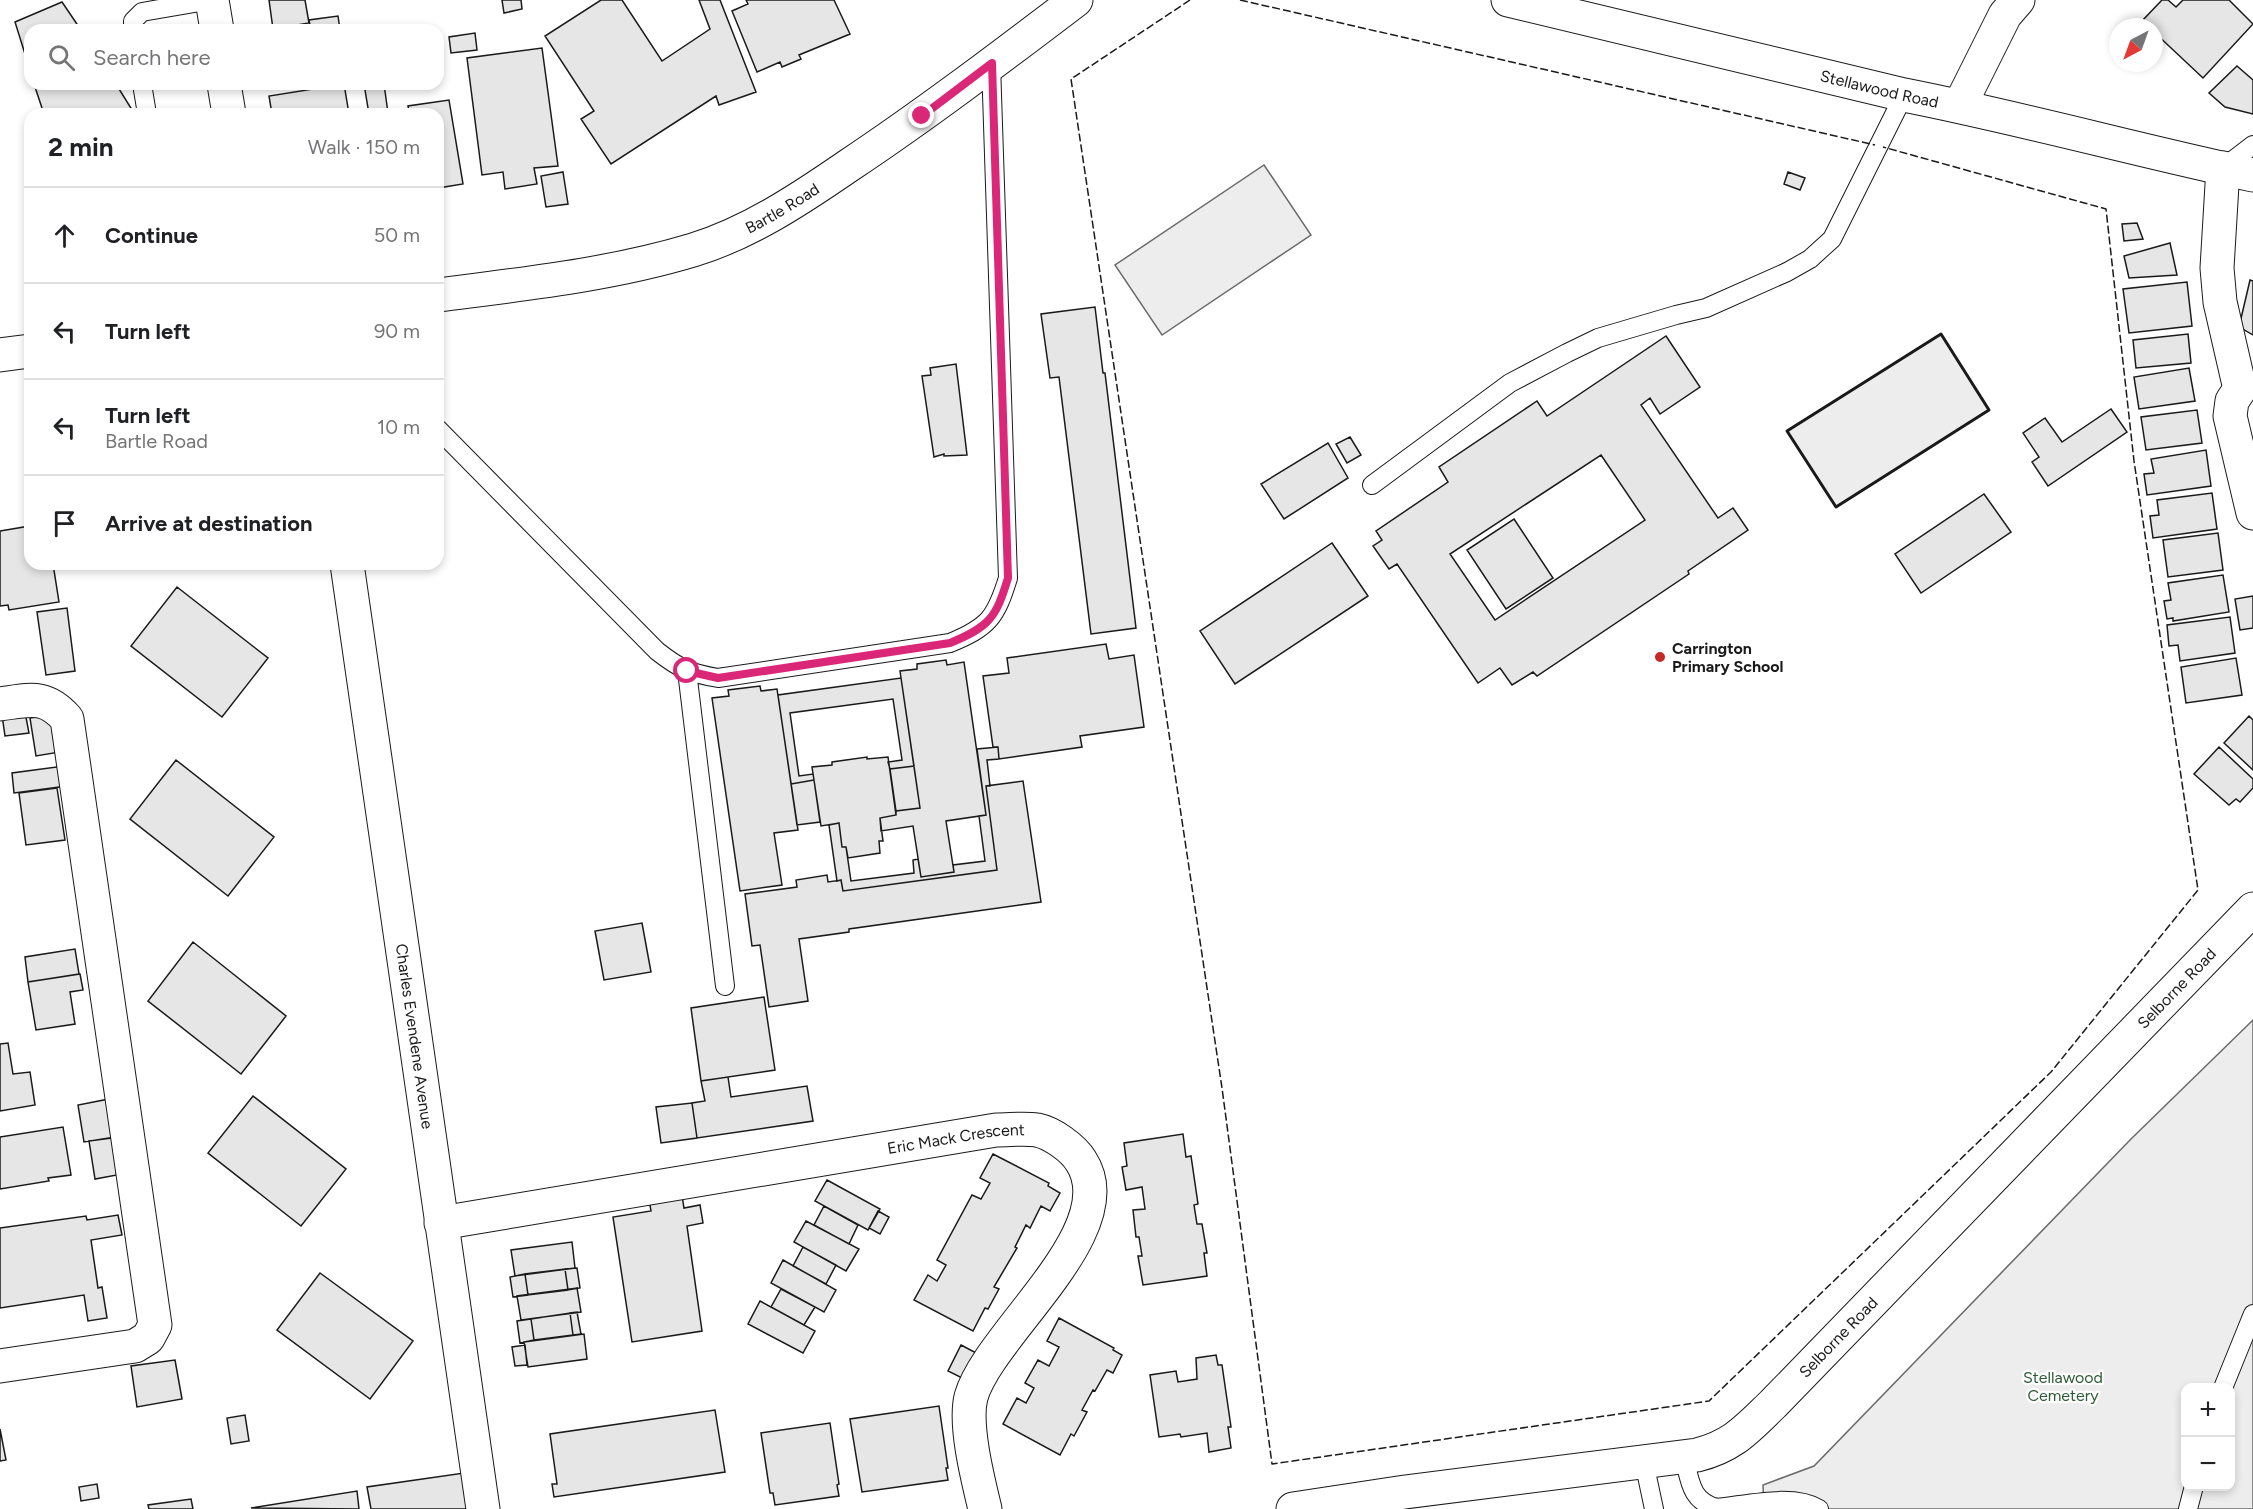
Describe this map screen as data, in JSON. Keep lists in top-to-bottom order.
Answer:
{
  "streets": {
    "street": [
      "Stellawood Road",
      "Bartle Road",
      "Selborne Road",
      "Charles Evendene Avenue",
      "Eric Mack Crescent"
    ]
  },
  "crossings": [
    ["Charles Evendene Avenue", "Eric Mack Crescent"]
  ],
  "parks": ["Stellawood Cemetery"],
  "places": ["Carrington Primary School"],
  "north": "bottom left",
  "page": {
    "search": "Search here",
    "heading": ["2 min", "Walk · 150 m"],
    "list": [
      ["Continue", "50 m"],
      ["Turn left", "90 m"],
      ["Turn left", "Bartle Road", "10 m"],
      "Arrive at destination"
    ],
    "map_buttons": ["+", "−"]
  }
}
